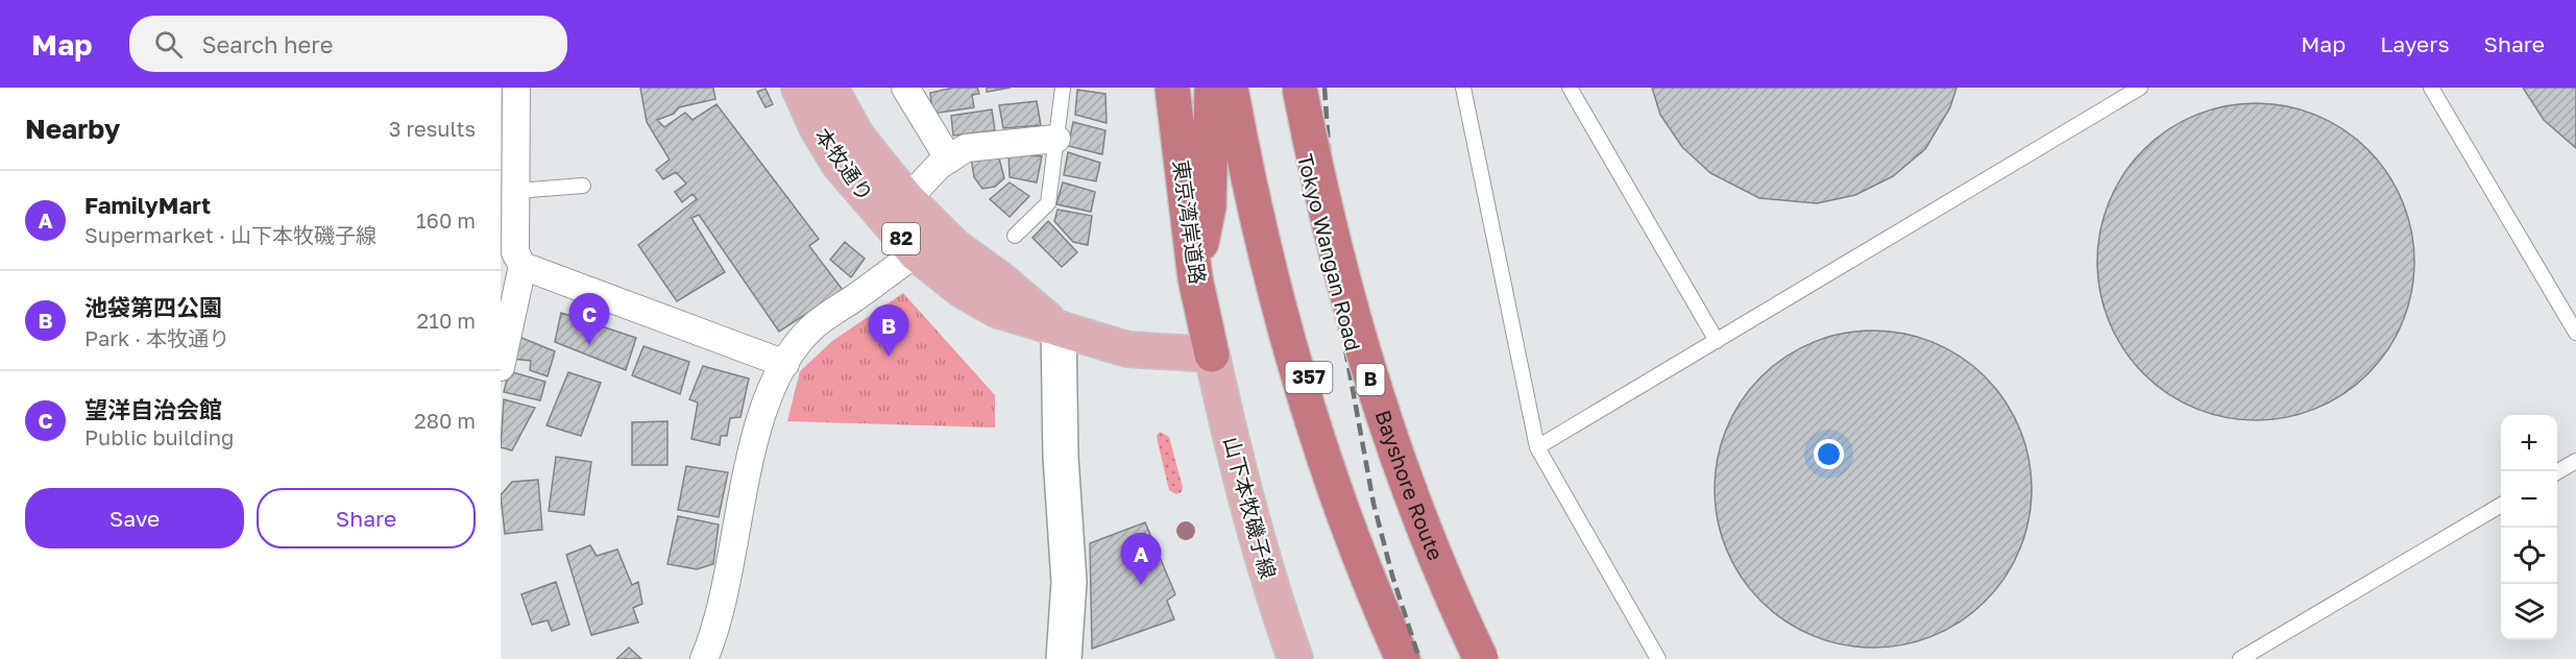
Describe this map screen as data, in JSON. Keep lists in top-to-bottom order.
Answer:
{
  "streets": {
    "highway": [
      "東京湾岸道路",
      "Tokyo Wangan Road",
      "357",
      "B",
      "Bayshore Route"
    ],
    "main road": ["本牧通り", "82", "山下本牧磯子線"]
  },
  "crossings": [
    ["本牧通り", "東京湾岸道路"],
    ["本牧通り", "山下本牧磯子線"],
    ["東京湾岸道路", "山下本牧磯子線"]
  ],
  "page": {
    "header": "Map",
    "search": "Search here",
    "nav": ["Map", "Layers", "Share"],
    "heading": ["Nearby", "3 results"],
    "list": [
      {
        "mark": "A",
        "name": "FamilyMart",
        "note": "Supermarket · 山下本牧磯子線",
        "value": "160 m"
      },
      {
        "mark": "B",
        "name": "池袋第四公園",
        "note": "Park · 本牧通り",
        "value": "210 m"
      },
      {
        "mark": "C",
        "name": "望洋自治会館",
        "note": "Public building",
        "value": "280 m"
      }
    ],
    "pins": ["C", "B", "A"],
    "map_buttons": ["+", "−"],
    "buttons": ["Save", "Share"]
  }
}
